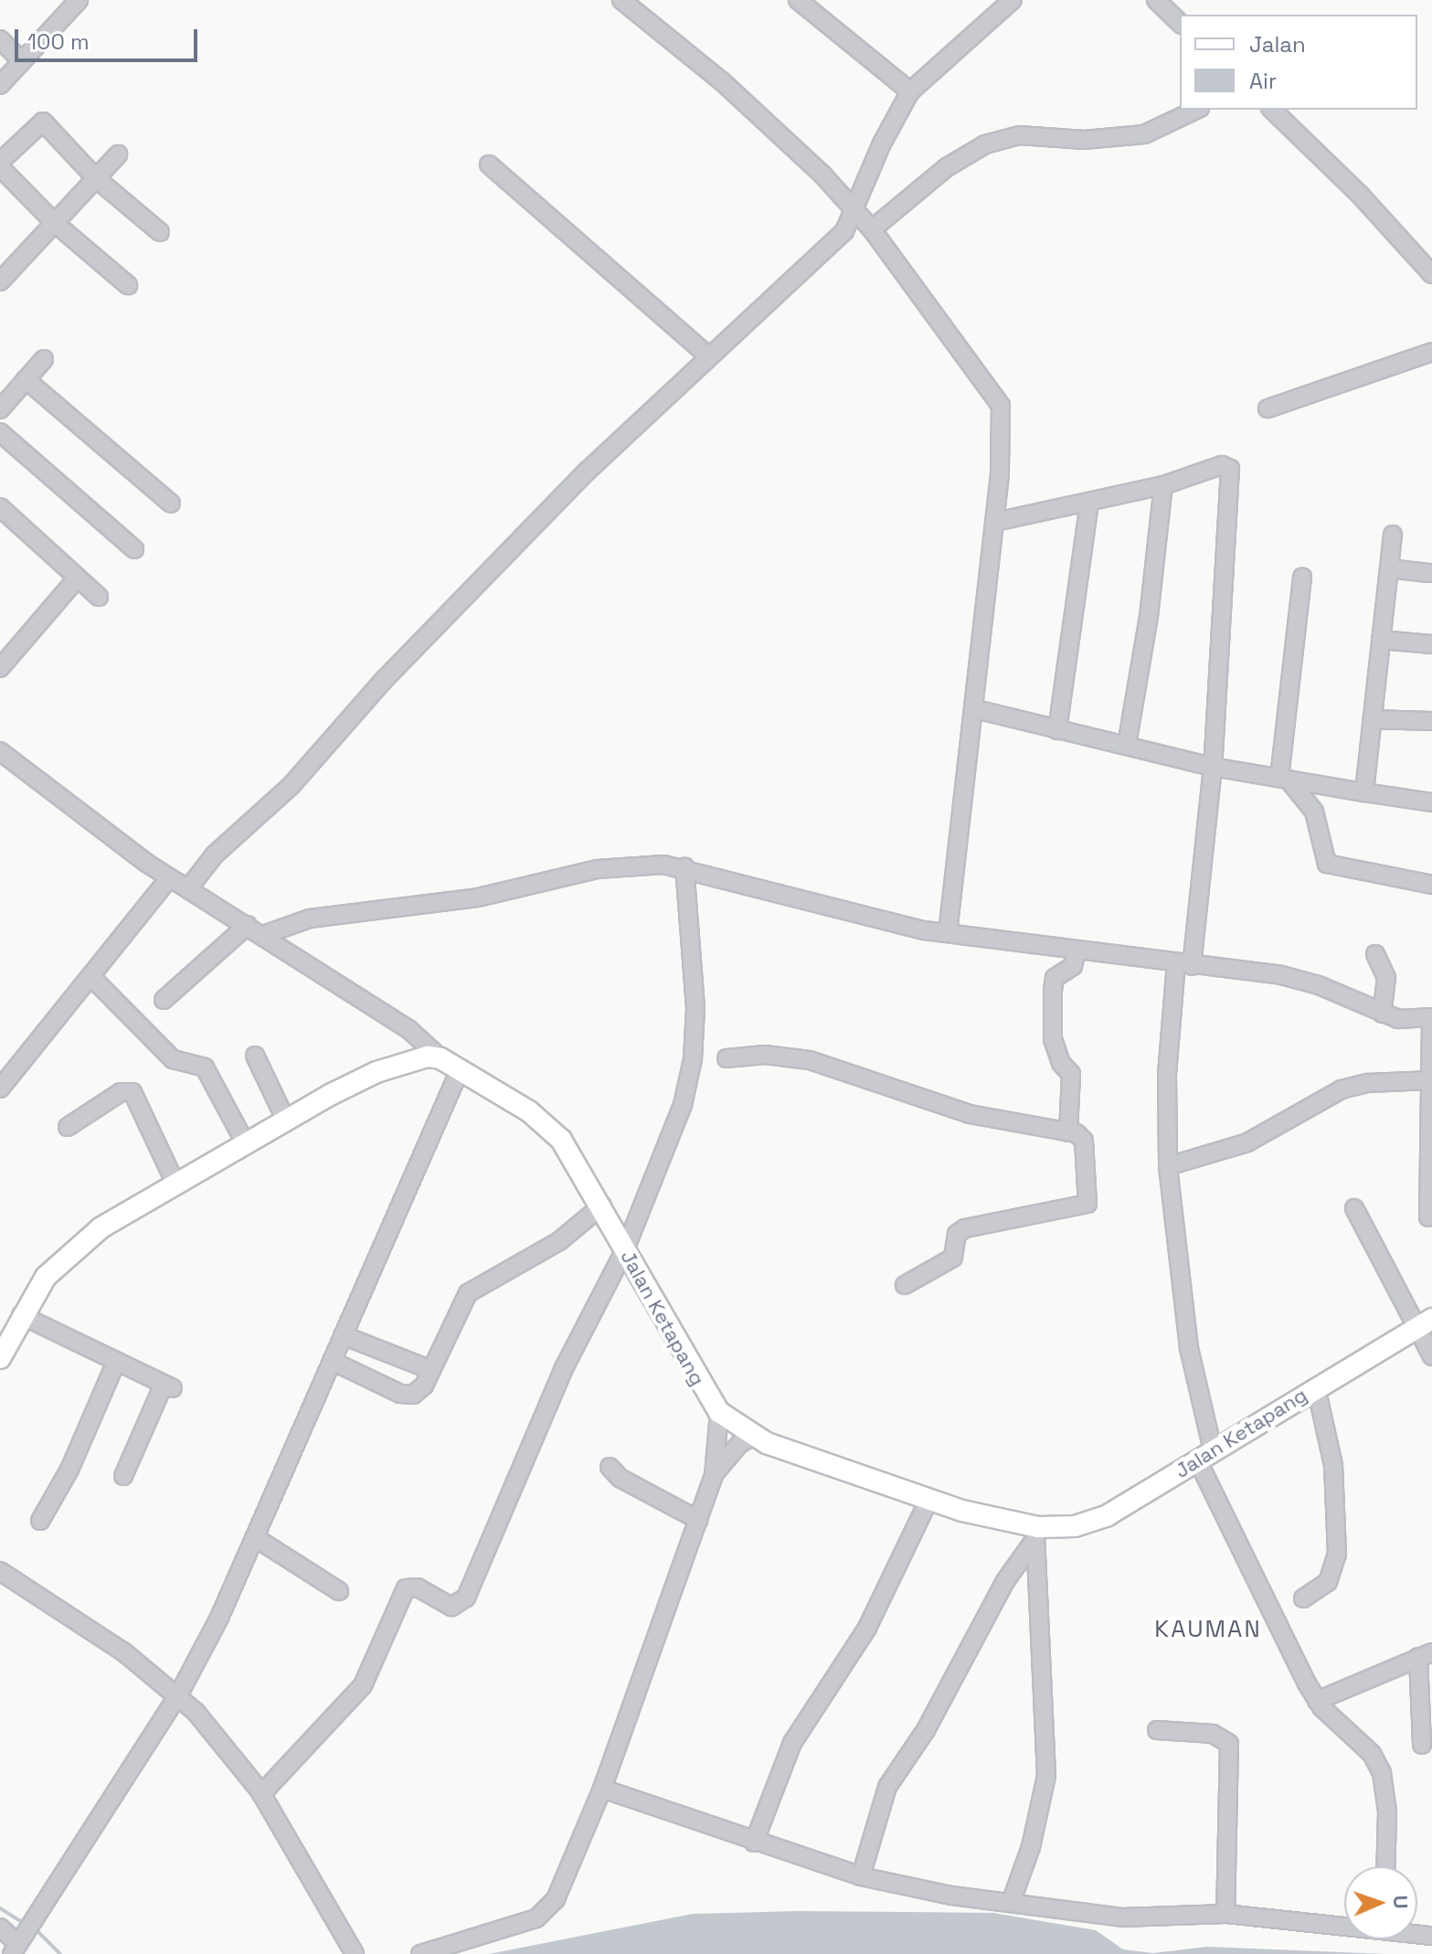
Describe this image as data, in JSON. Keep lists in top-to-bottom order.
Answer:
{
  "streets": {
    "main road": ["Jalan Ketapang"]
  },
  "districts": ["KAUMAN"],
  "legend": ["Jalan", "Air"],
  "scale_bar": "100 m",
  "north": "right"
}
